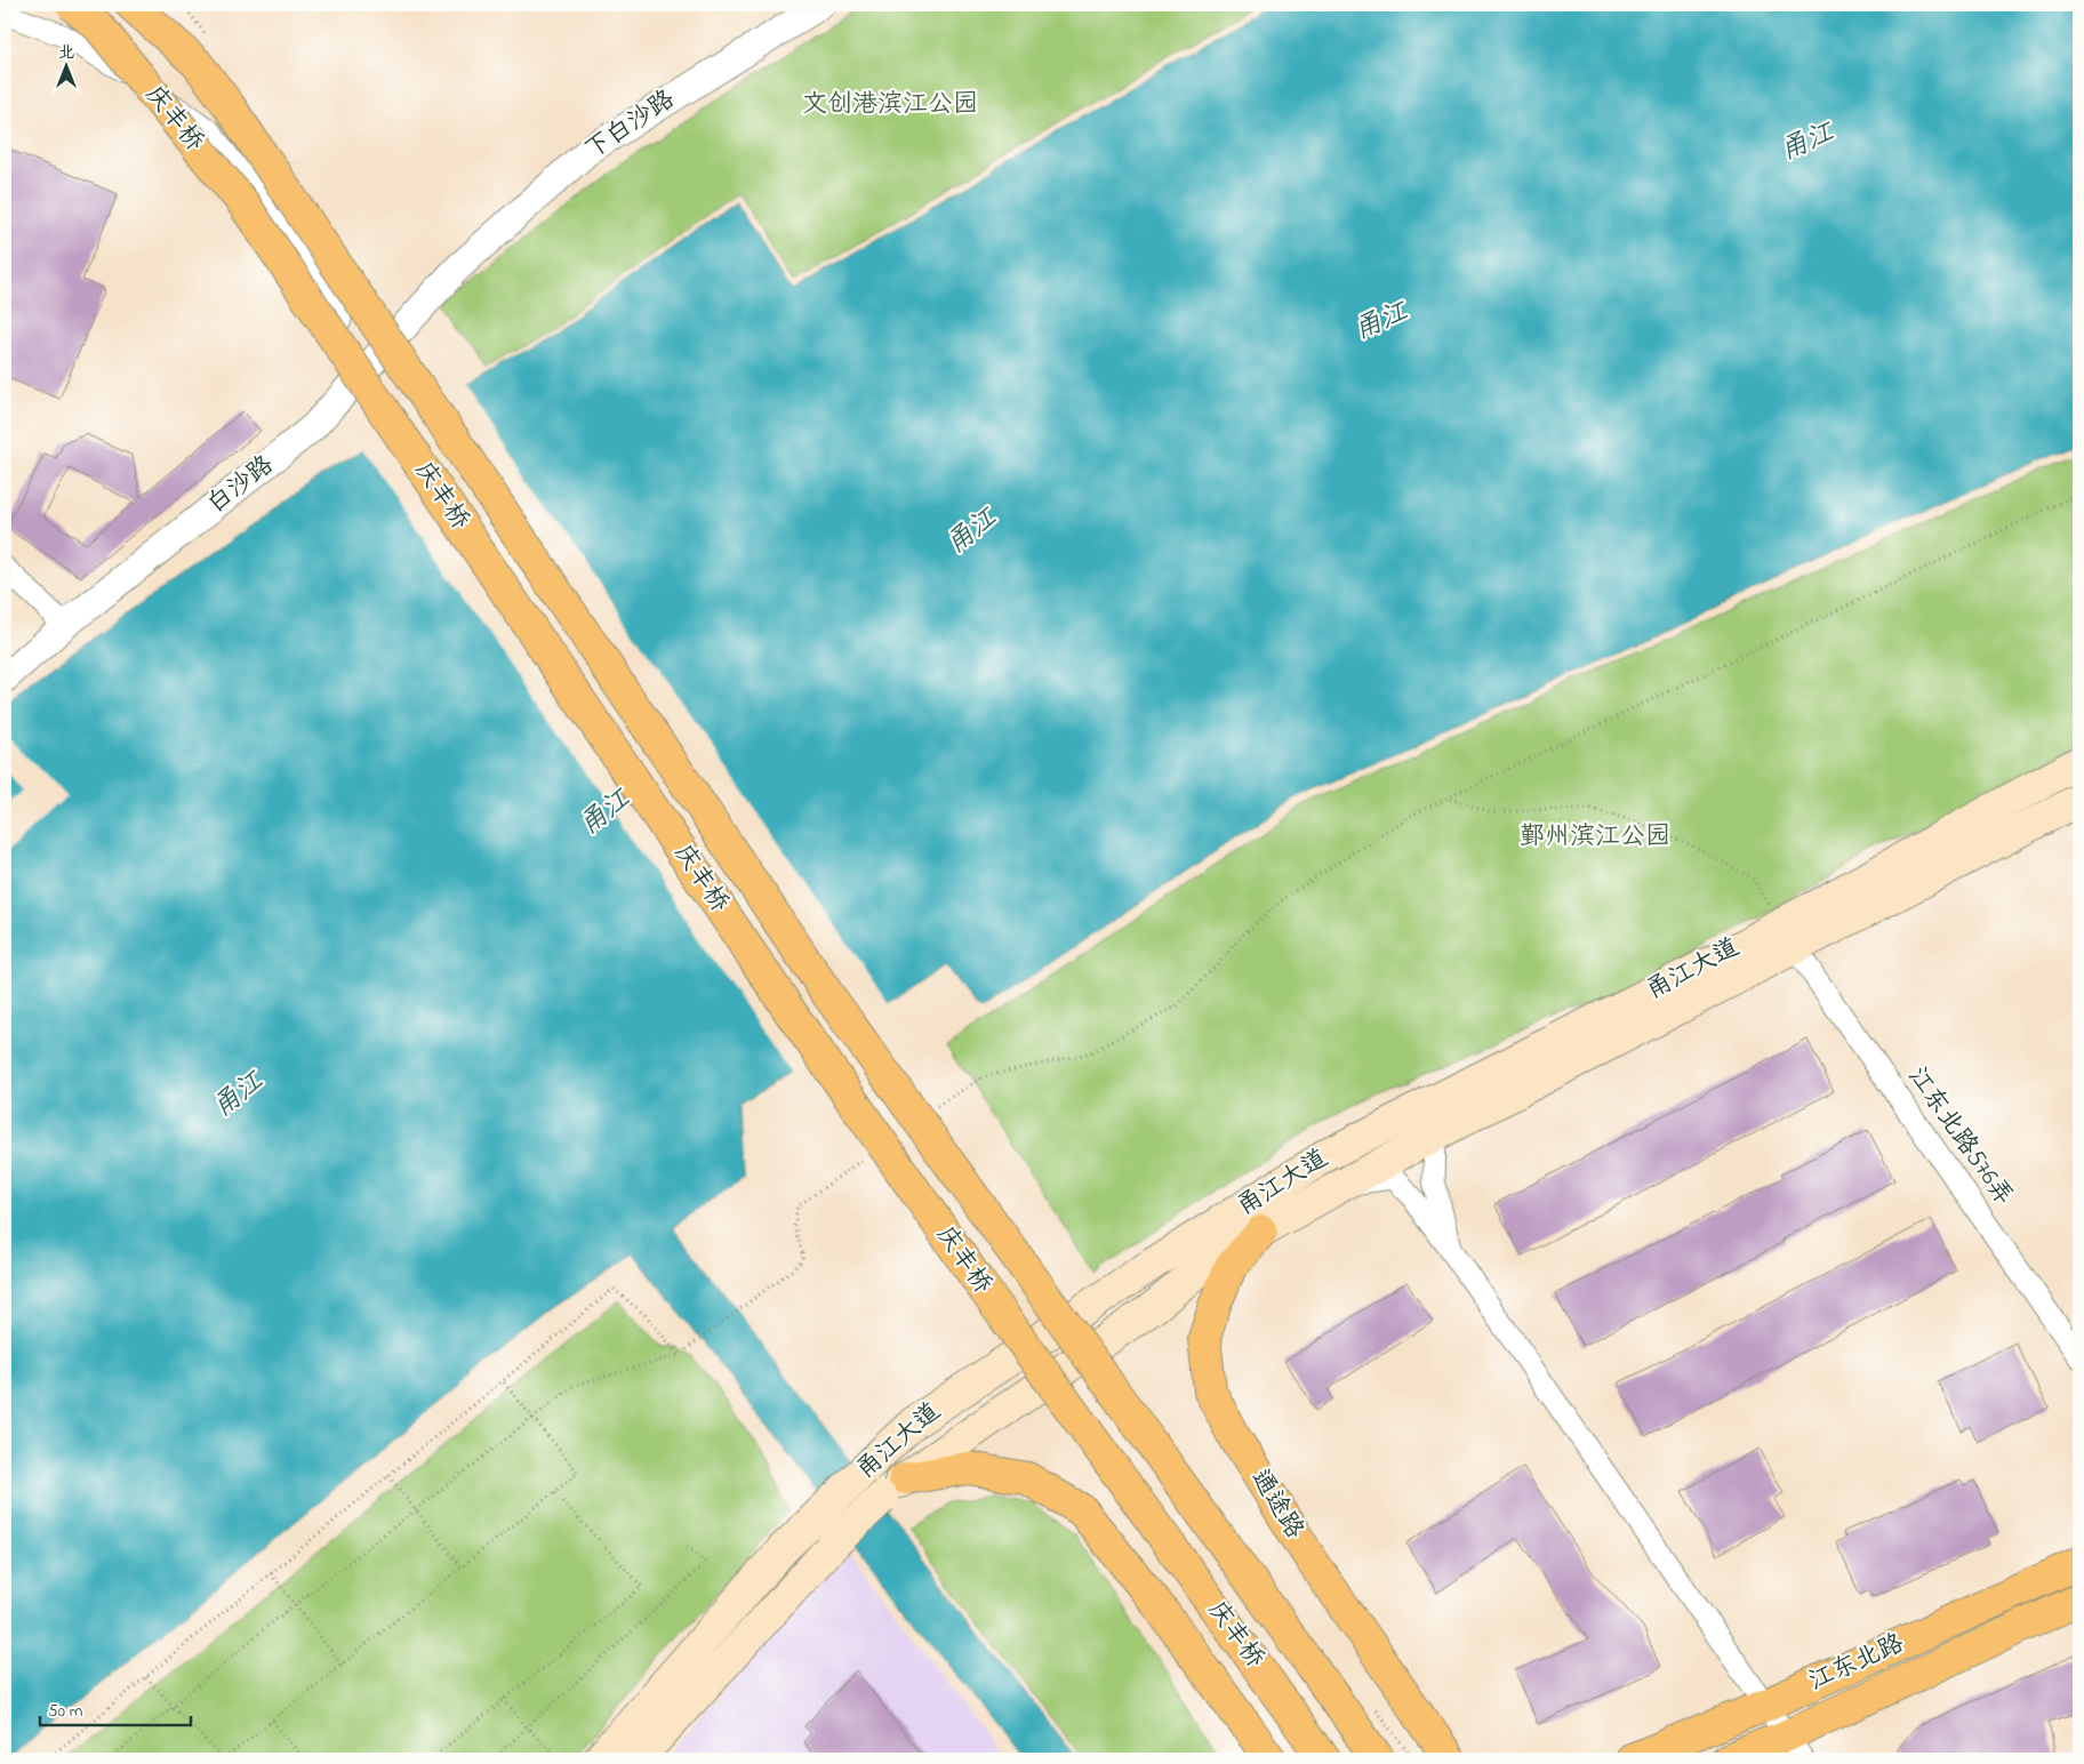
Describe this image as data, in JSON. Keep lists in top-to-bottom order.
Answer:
{
  "streets": {
    "main road": [
      "庆丰桥",
      "甬江大道",
      "通途路",
      "江东北路"
    ],
    "street": ["下白沙路", "白沙路", "江东北路576弄"]
  },
  "crossings": [
    ["下白沙路", "白沙路"],
    ["甬江大道", "江东北路576弄"],
    ["甬江大道", "通途路"]
  ],
  "water": ["甬江"],
  "parks": ["文创港滨江公园", "鄞州滨江公园"],
  "scale_bar": "50 m",
  "north": "top"
}
